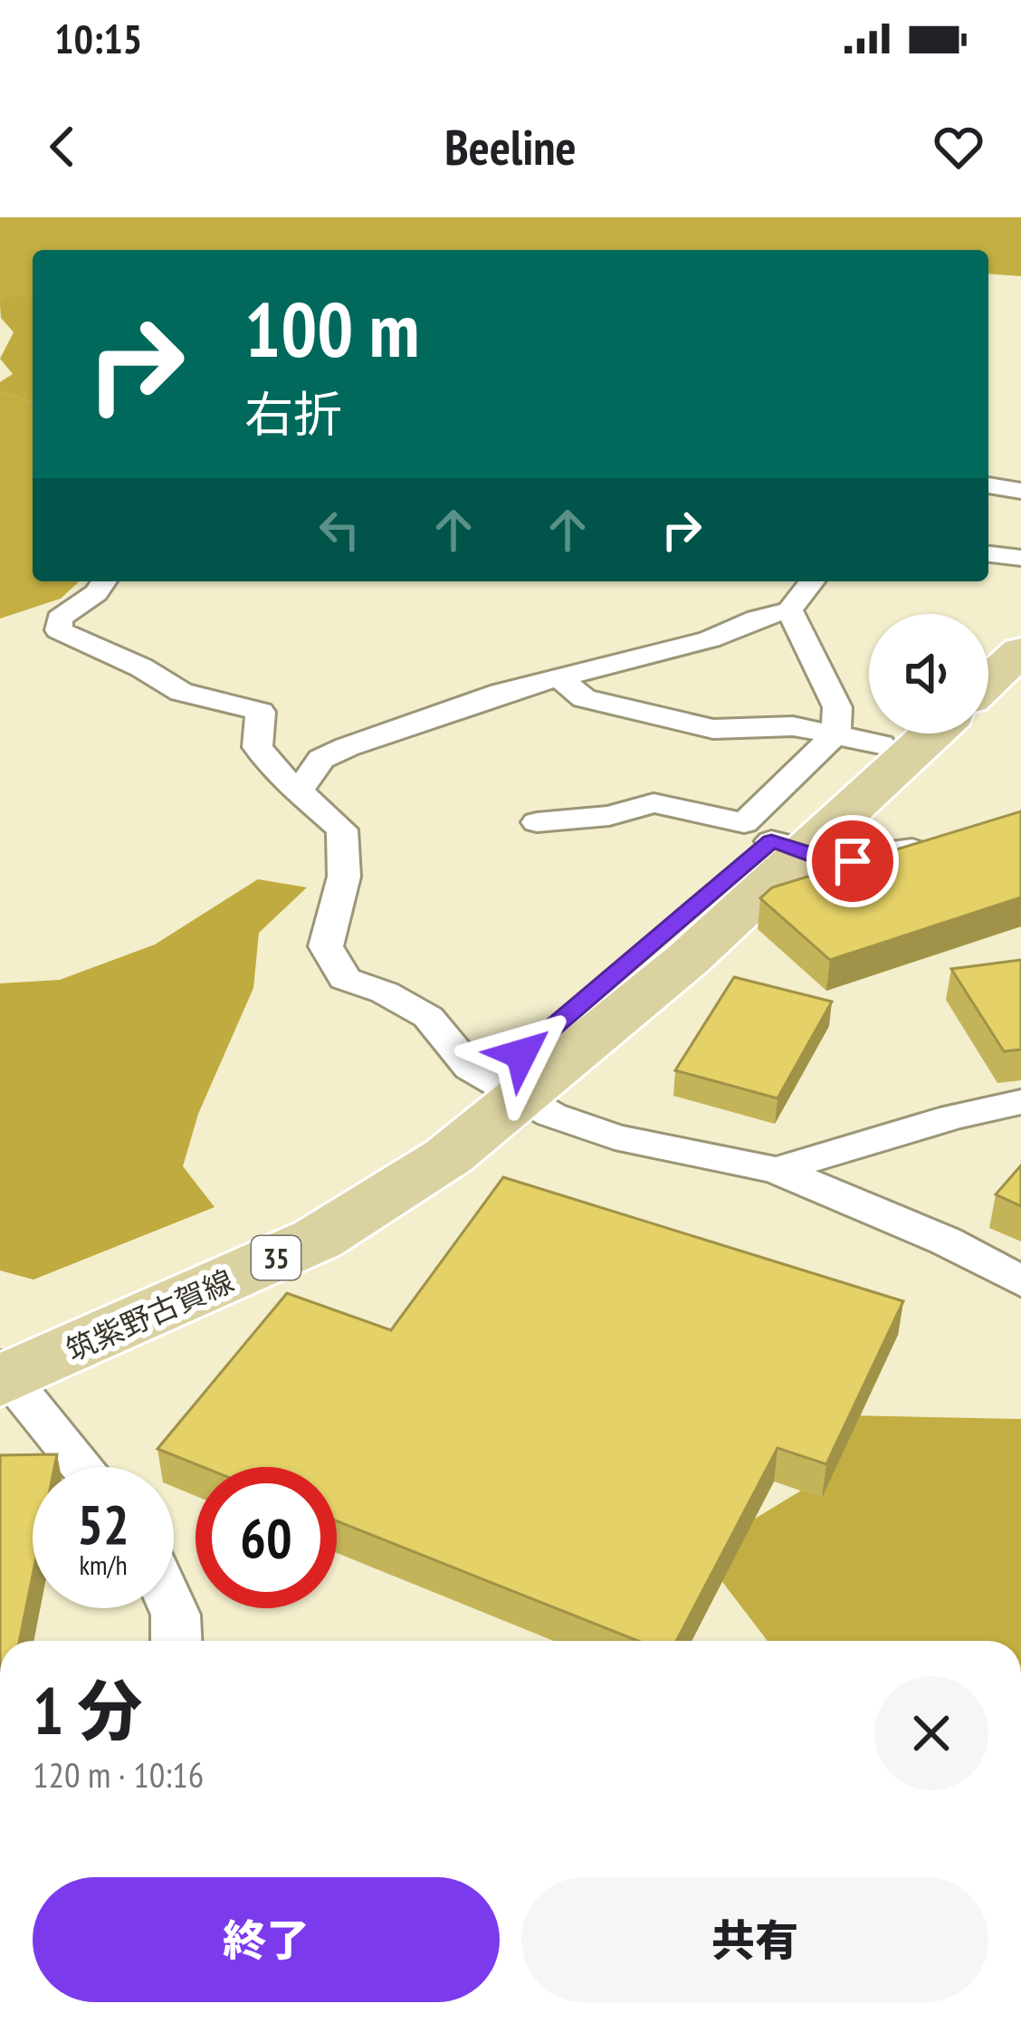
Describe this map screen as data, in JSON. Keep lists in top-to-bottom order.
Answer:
{
  "streets": {
    "main road": ["35", "筑紫野古賀線"]
  },
  "page": {
    "status": "10:15",
    "header": "Beeline",
    "turn": ["100 m", "右折"],
    "speed": "52 km/h",
    "limit": "60",
    "heading": ["1 分", "120 m · 10:16"],
    "buttons": ["終了", "共有"]
  }
}
